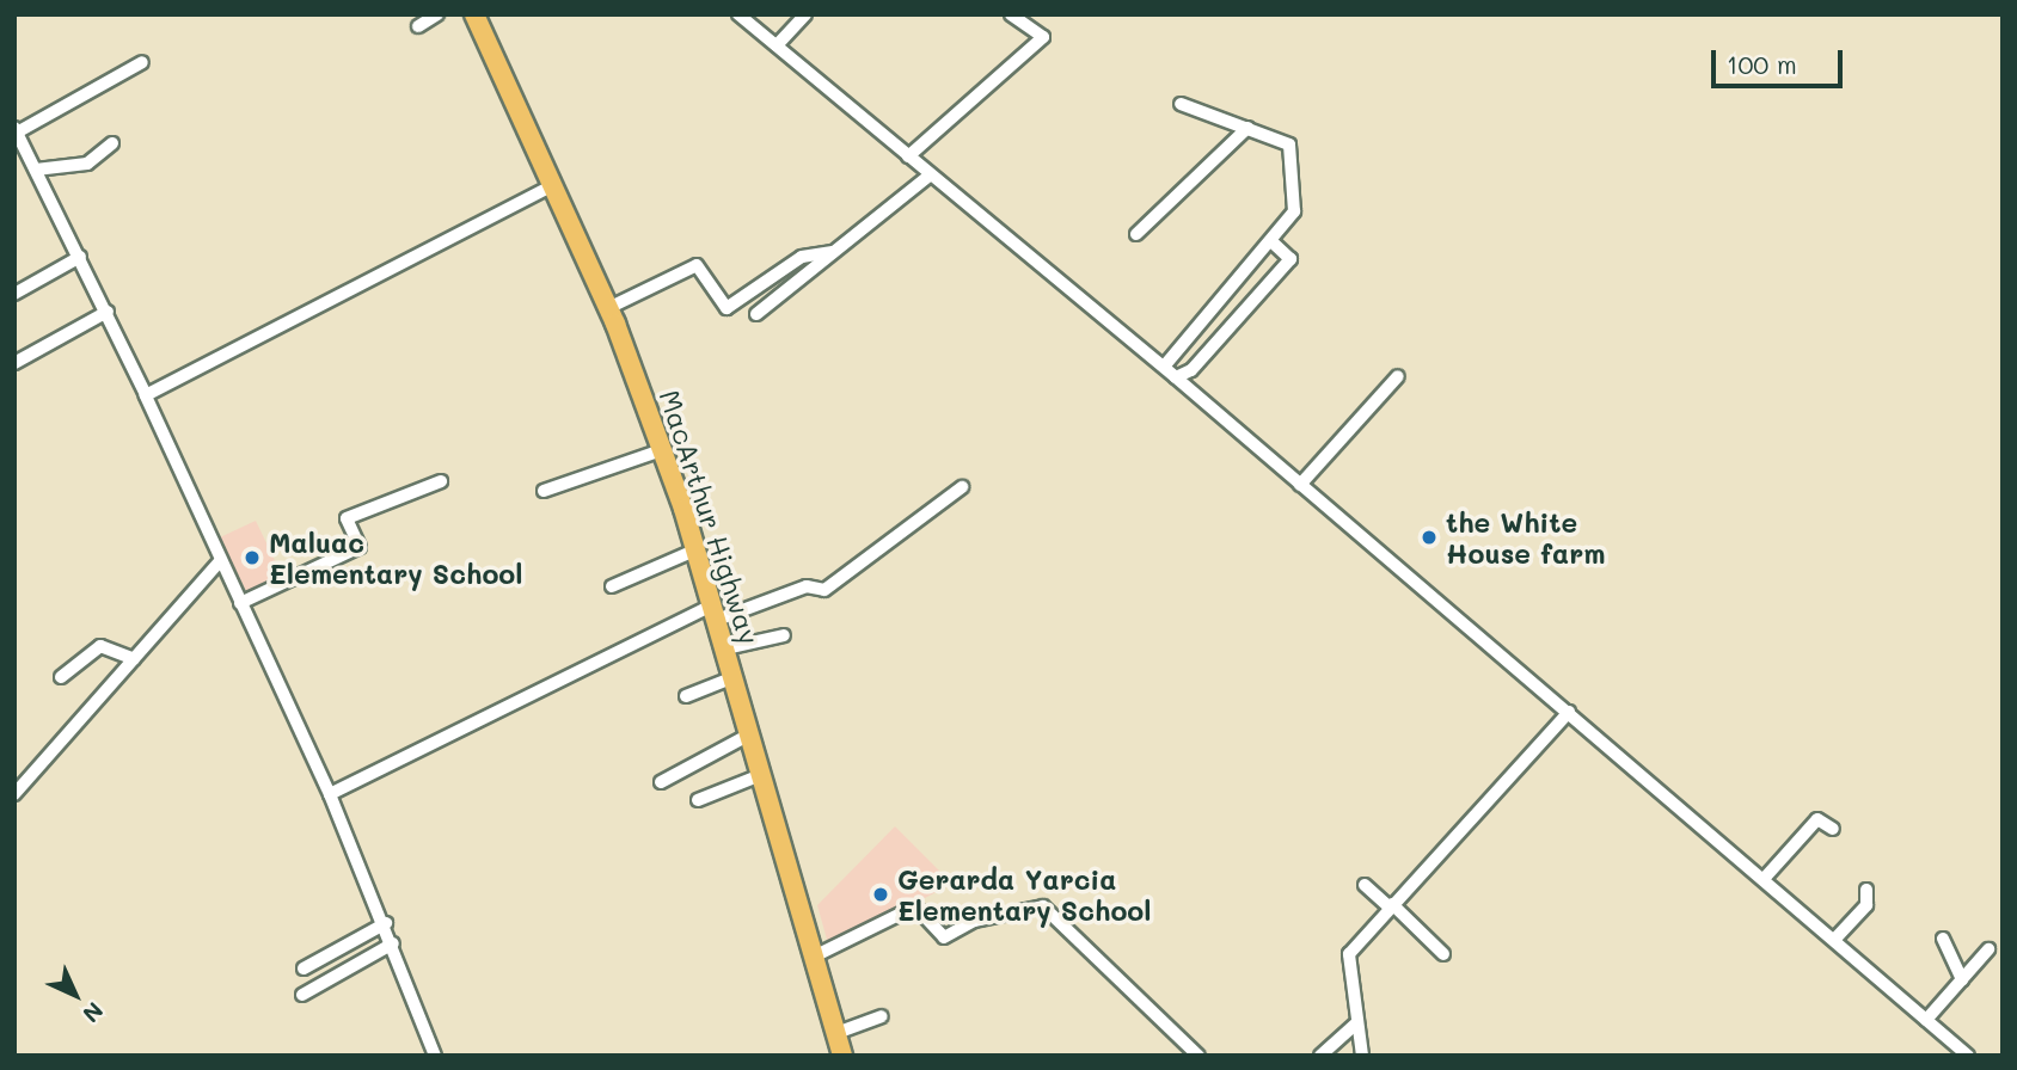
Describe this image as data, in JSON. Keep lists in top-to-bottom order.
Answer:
{
  "streets": {
    "highway": ["MacArthur Highway"]
  },
  "places": ["the White House farm", "Maluac Elementary School", "Gerarda Yarcia Elementary School"],
  "scale_bar": "100 m",
  "north": "bottom right"
}
